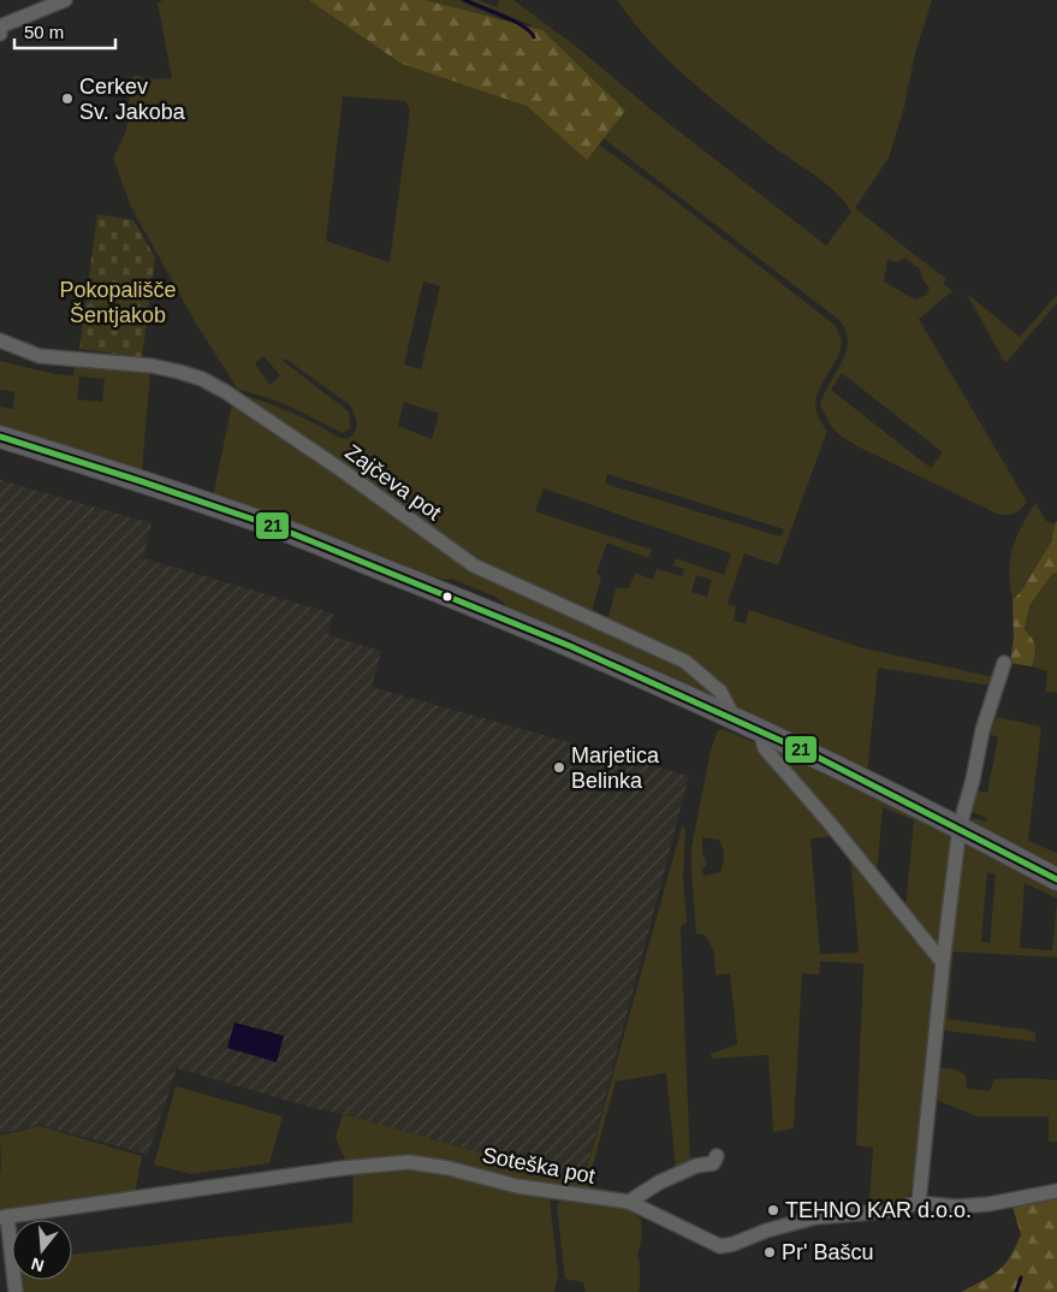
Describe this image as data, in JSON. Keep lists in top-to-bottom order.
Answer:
{
  "streets": {
    "street": ["Zajčeva pot", "Soteška pot"]
  },
  "parks": ["Pokopališče Šentjakob"],
  "places": [
    "Cerkev Sv. Jakoba",
    "Marjetica Belinka",
    "TEHNO KAR d.o.o.",
    "Pr' Bašcu"
  ],
  "lines": ["transit line 21"],
  "scale_bar": "50 m",
  "north": "bottom"
}
